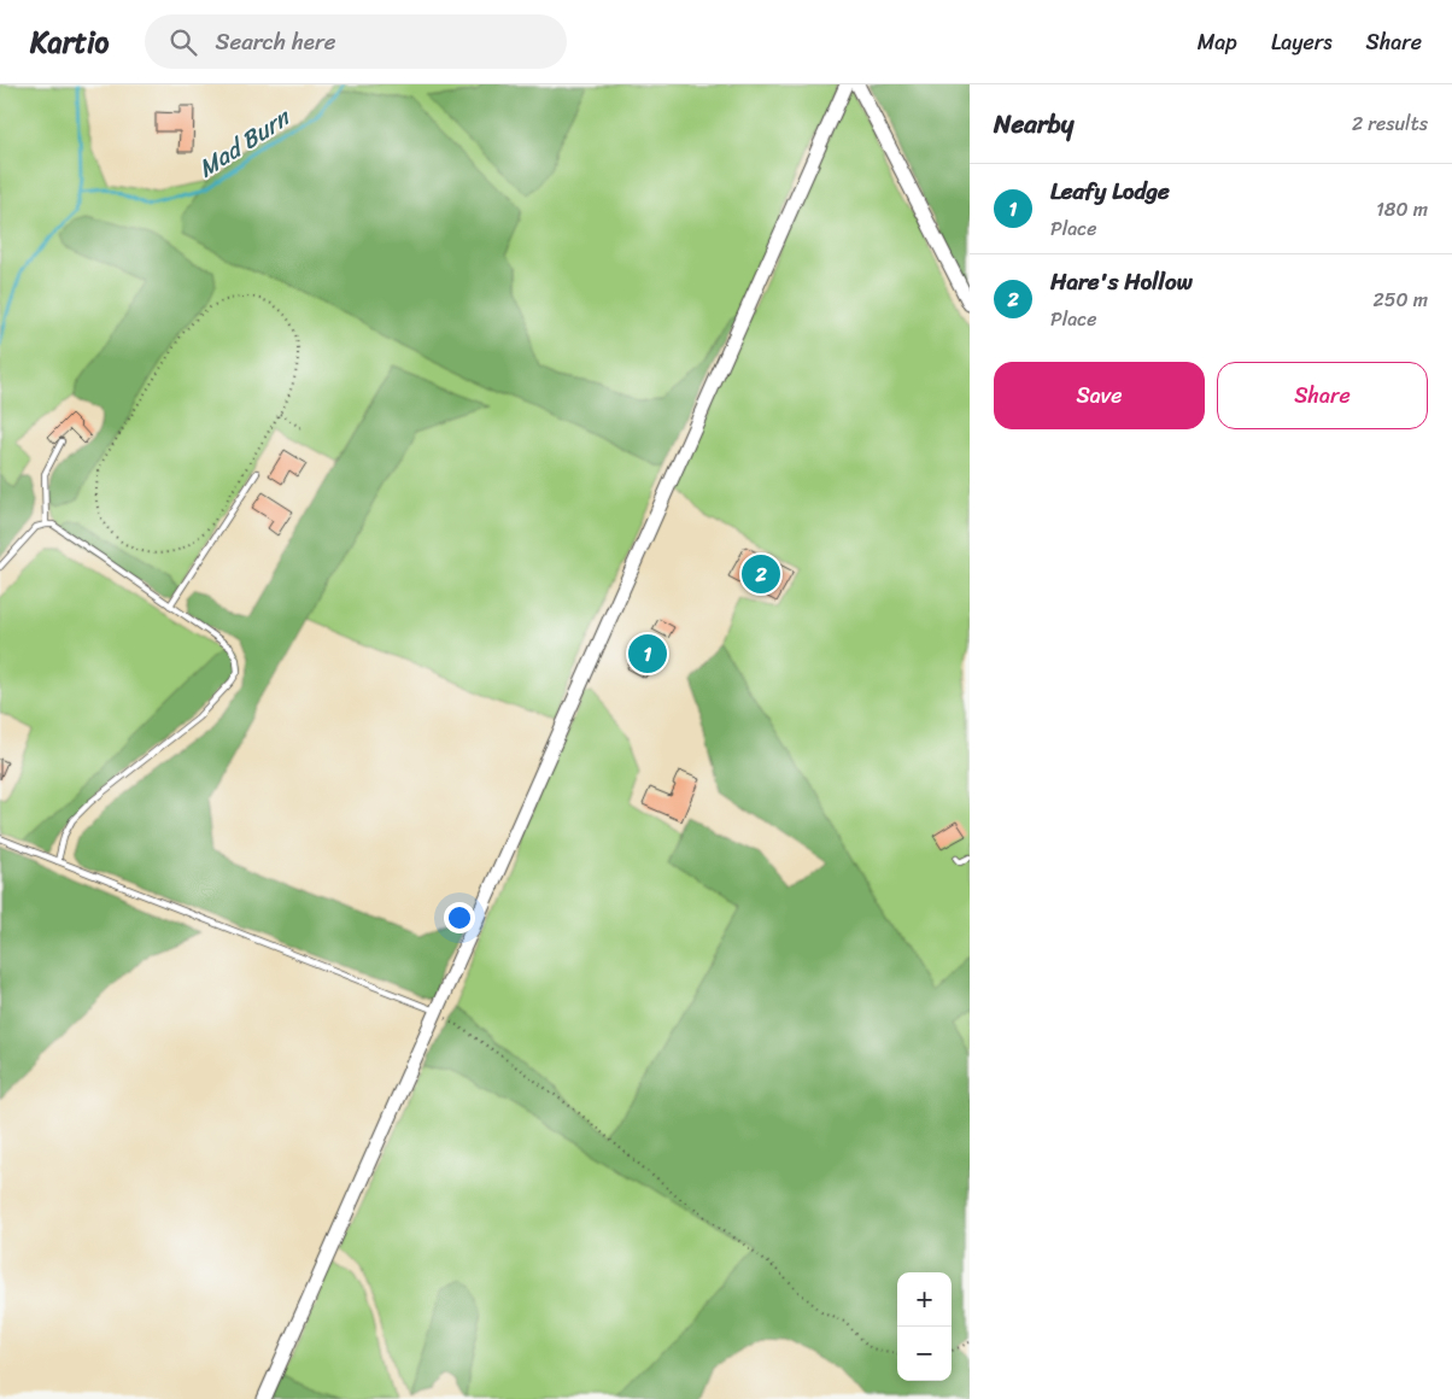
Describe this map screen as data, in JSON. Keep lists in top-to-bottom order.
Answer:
{
  "water": ["Mad Burn"],
  "page": {
    "header": "Kartio",
    "search": "Search here",
    "nav": ["Map", "Layers", "Share"],
    "heading": ["Nearby", "2 results"],
    "list": [
      {
        "mark": "1",
        "name": "Leafy Lodge",
        "note": "Place",
        "value": "180 m"
      },
      {
        "mark": "2",
        "name": "Hare's Hollow",
        "note": "Place",
        "value": "250 m"
      }
    ],
    "buttons": ["Save", "Share"],
    "pins": ["2", "1"],
    "map_buttons": ["+", "−"]
  }
}
